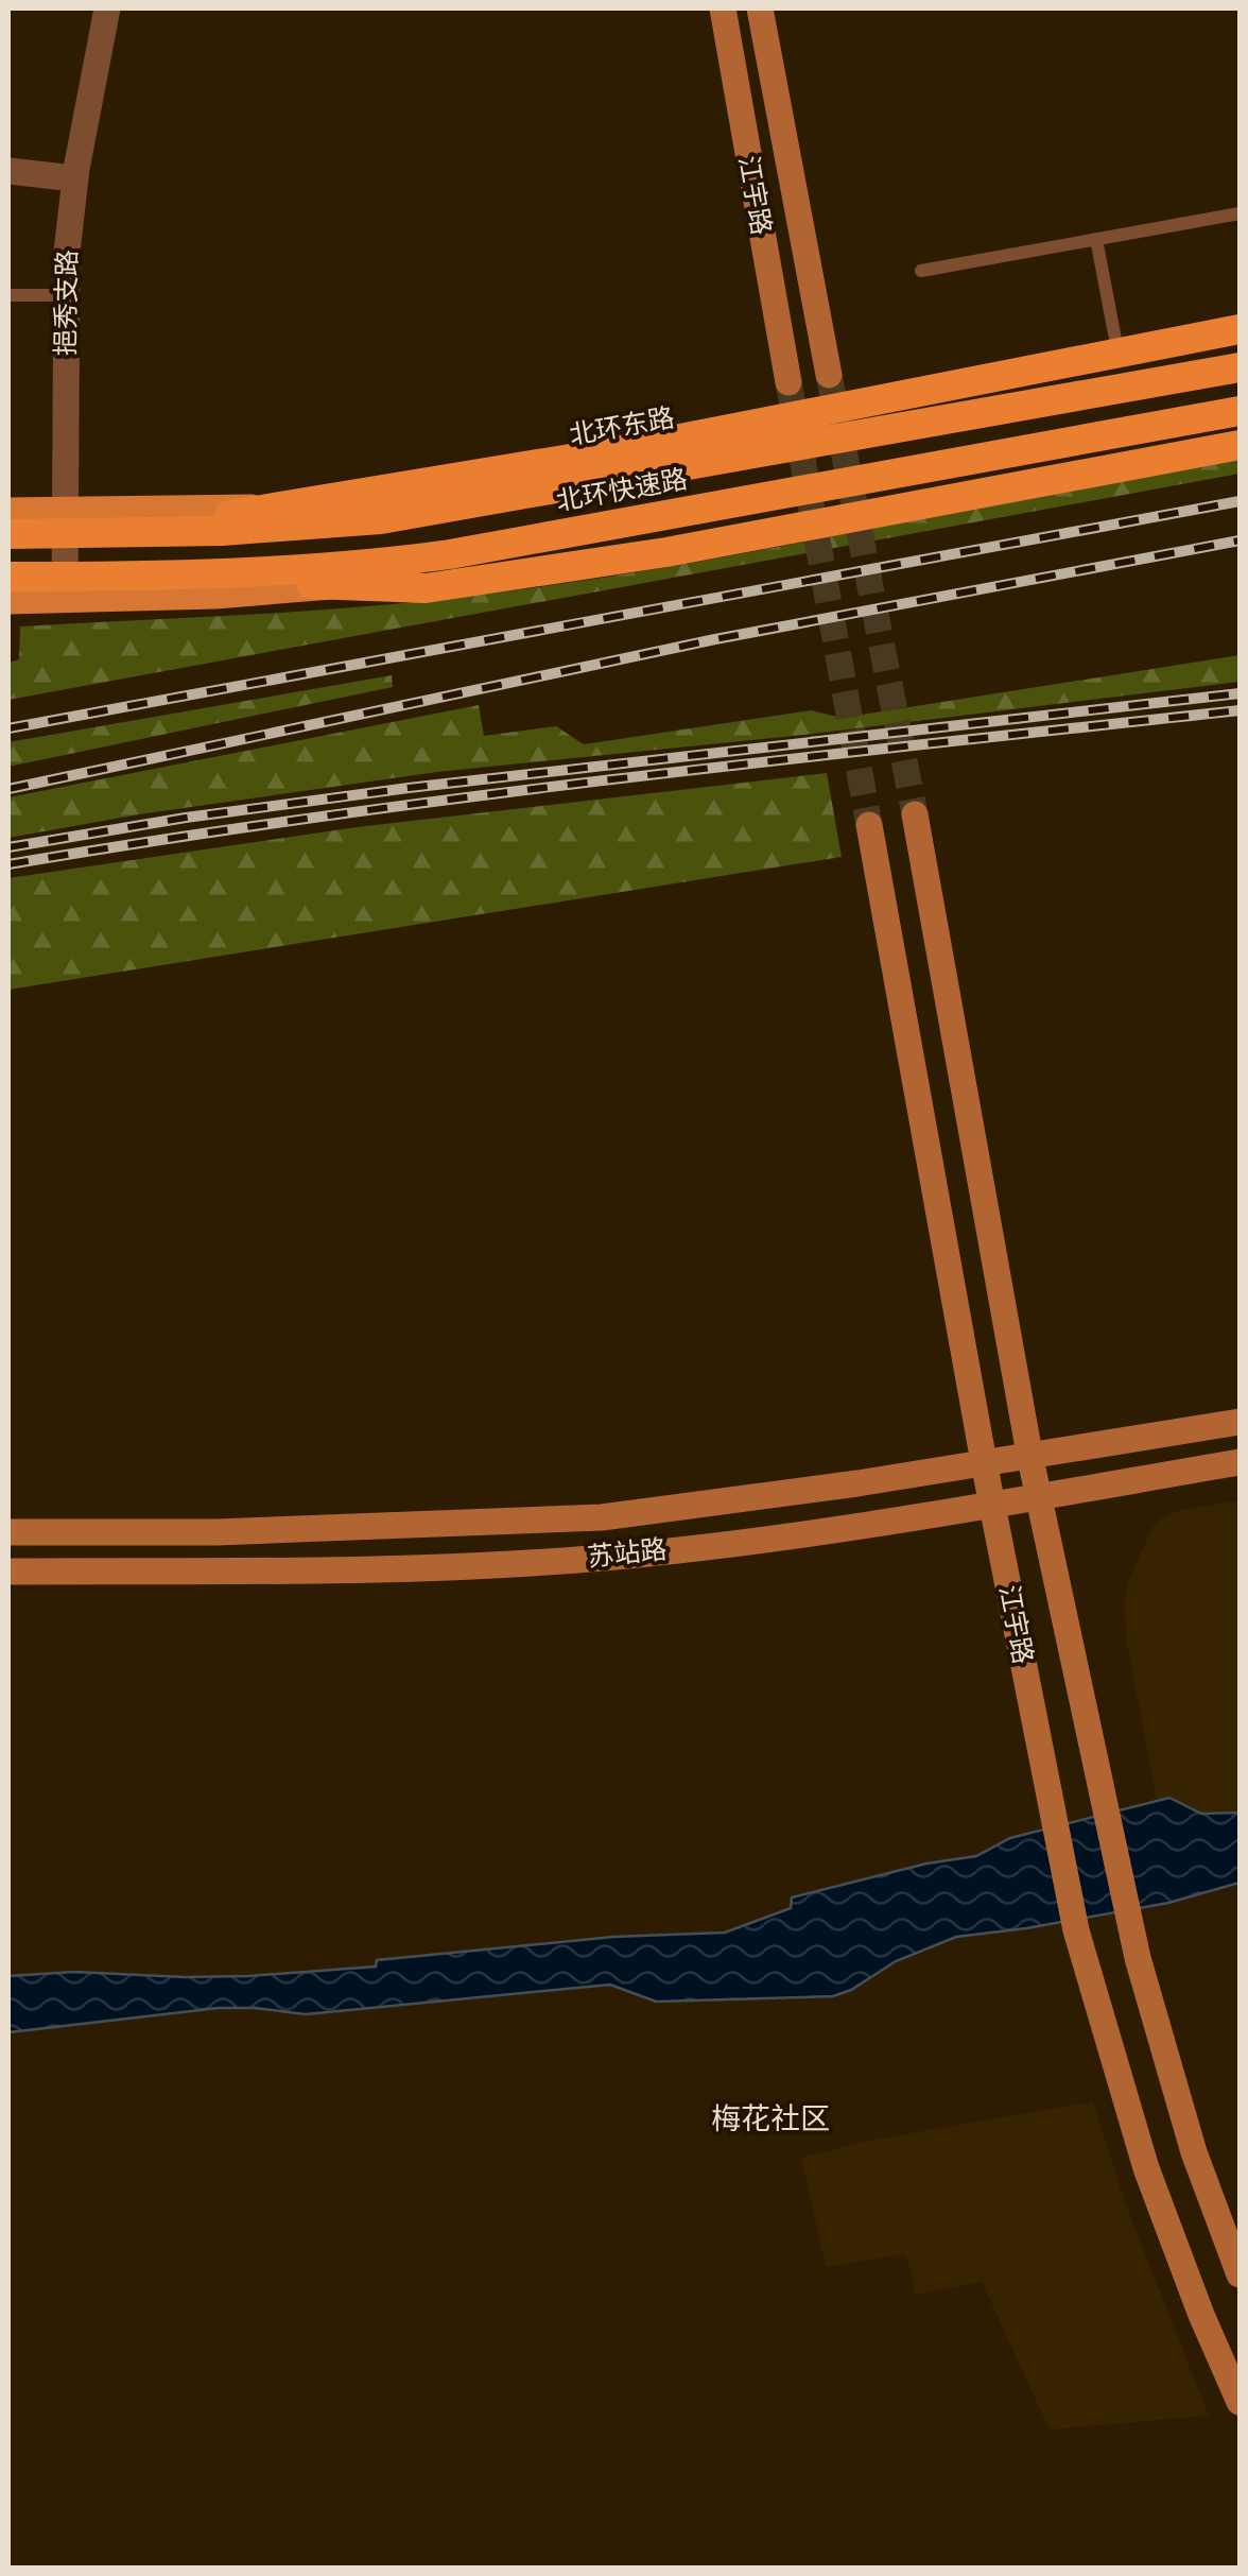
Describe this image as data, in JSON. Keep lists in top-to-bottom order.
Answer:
{
  "streets": {
    "highway": ["北环快速路"],
    "main road": ["江宇路", "北环东路", "苏站路"],
    "street": ["挹秀支路"]
  },
  "crossings": [
    ["江宇路", "苏站路"],
    ["挹秀支路", "北环东路"]
  ],
  "districts": ["梅花社区"]
}
